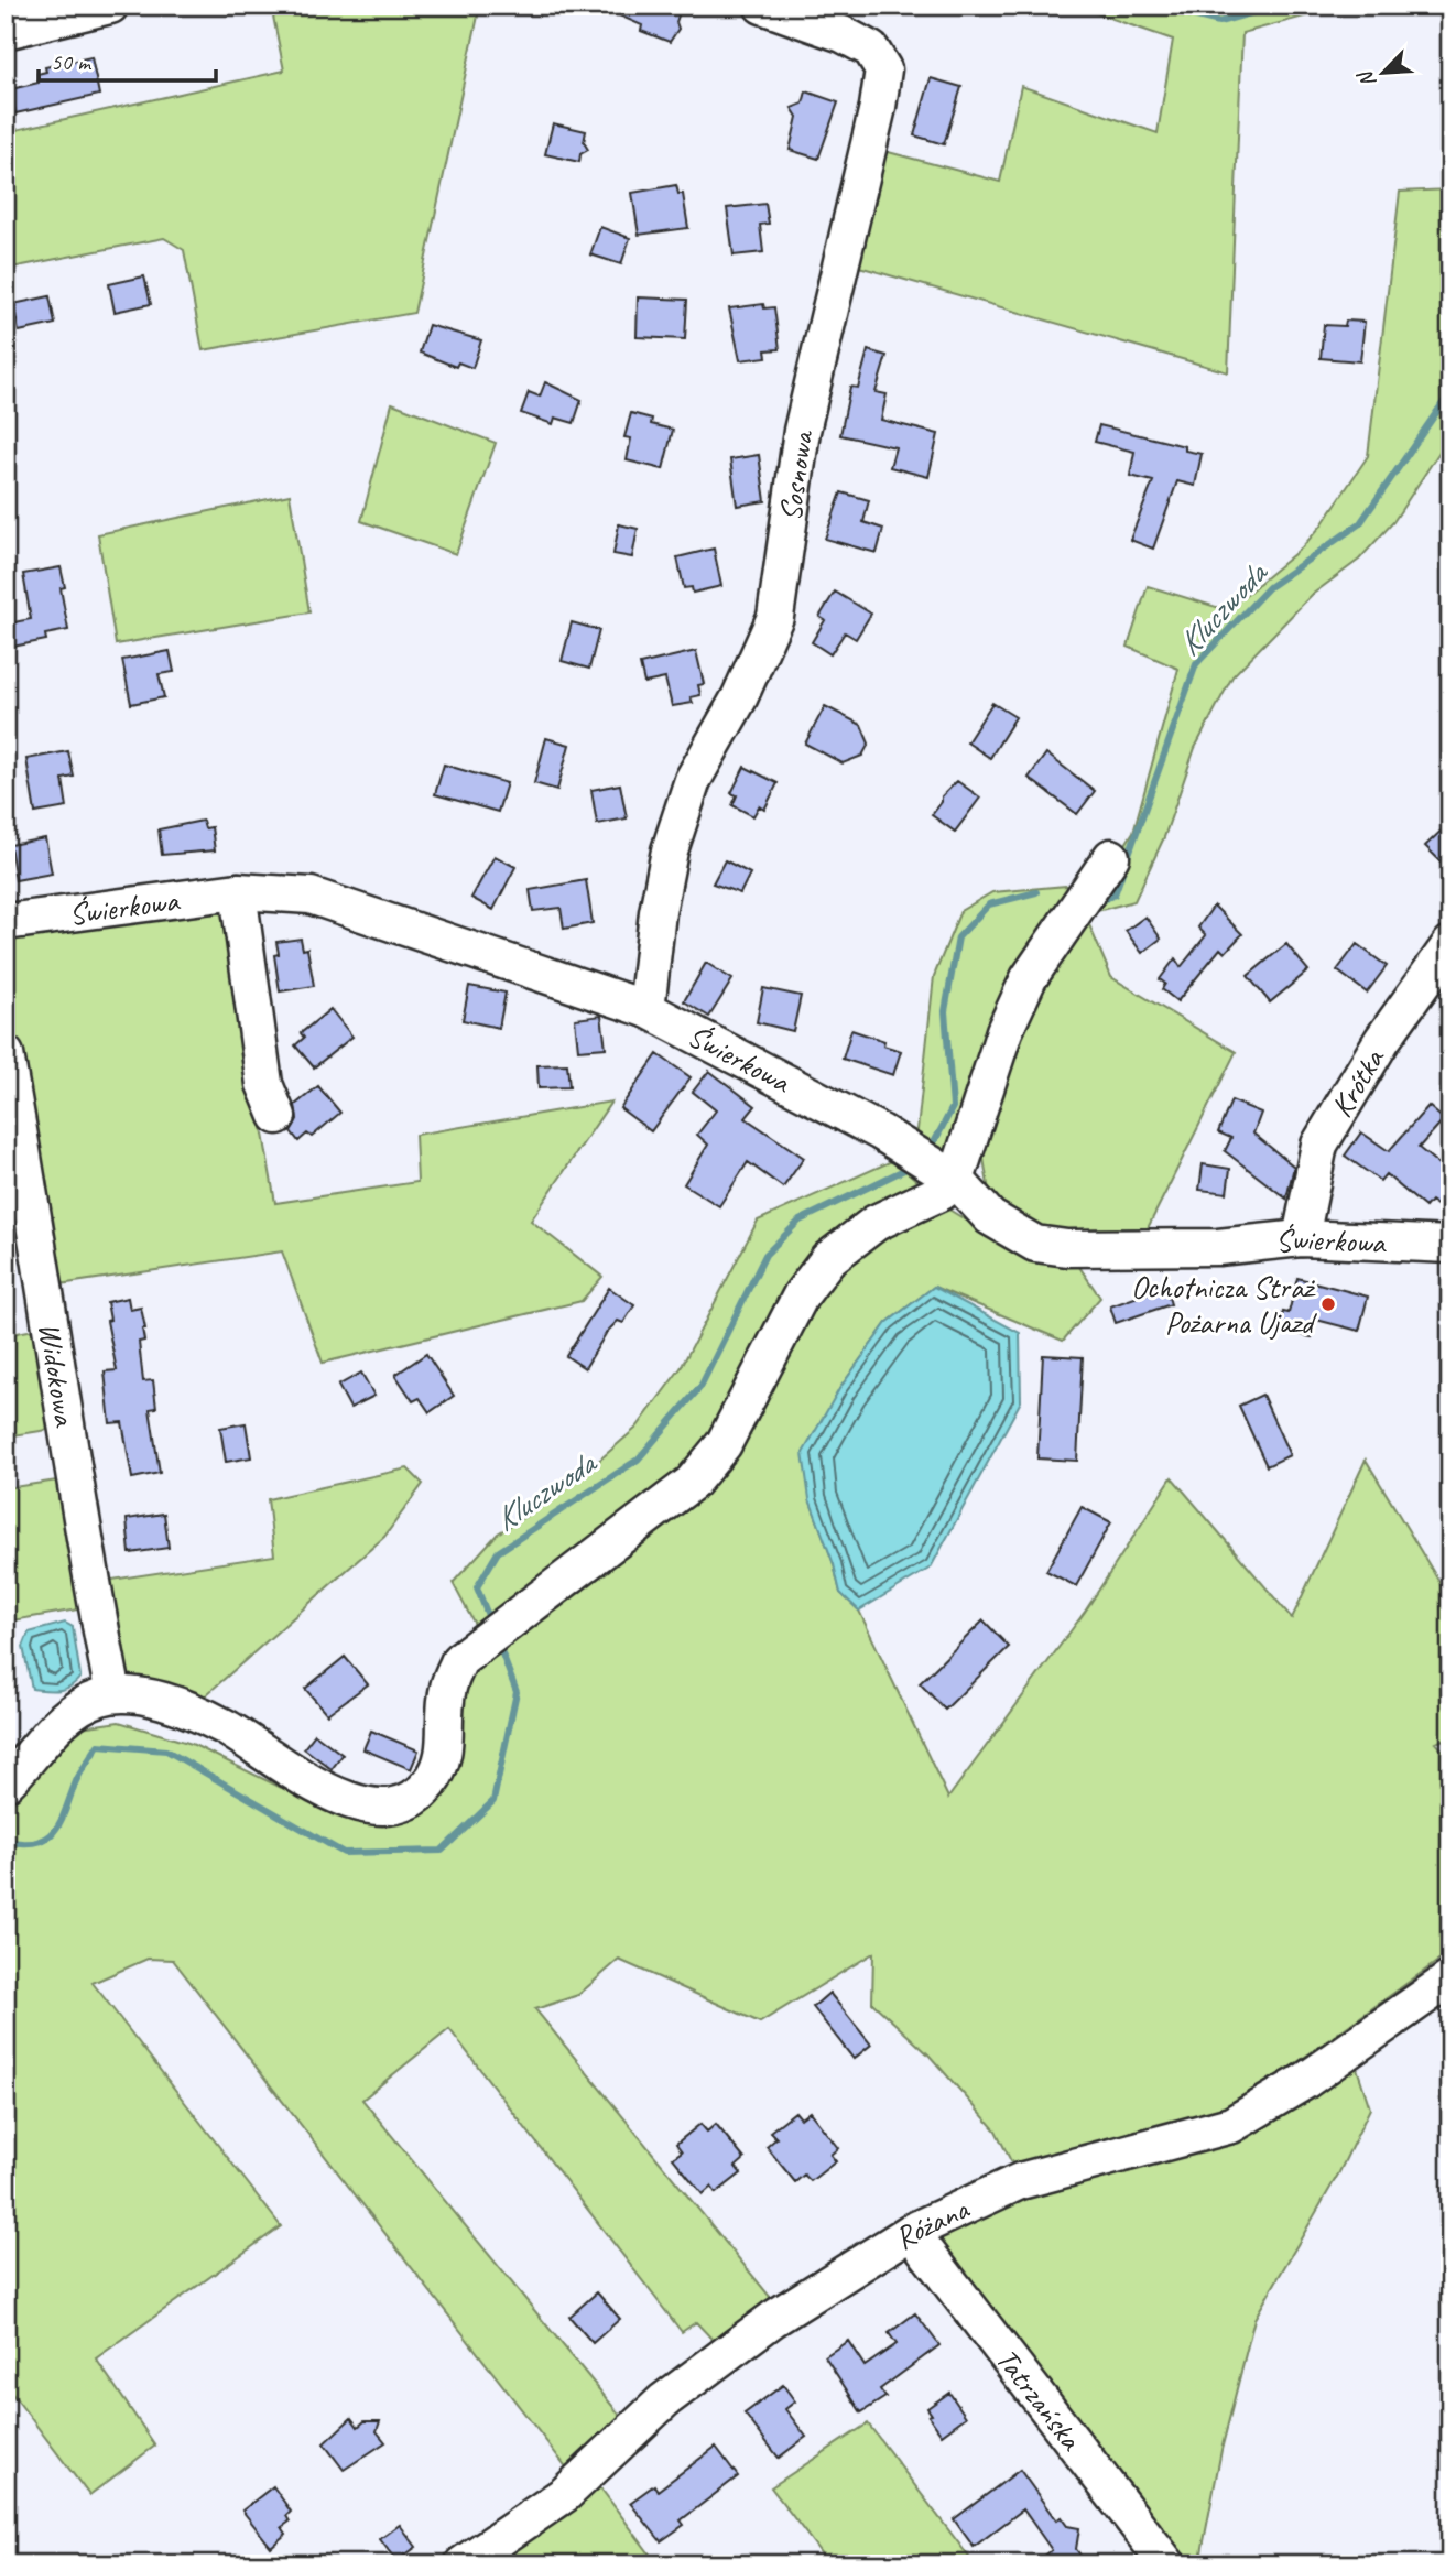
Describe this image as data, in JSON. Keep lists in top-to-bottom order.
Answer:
{
  "streets": {
    "street": [
      "Sosnowa",
      "Świerkowa",
      "Krótka",
      "Widokowa",
      "Różana",
      "Tatrzańska"
    ]
  },
  "crossings": [
    ["Sosnowa", "Świerkowa"],
    ["Świerkowa", "Krótka"],
    ["Różana", "Tatrzańska"]
  ],
  "water": ["Kluczwoda"],
  "places": ["Ochotnicza Straż Pożarna Ujazd"],
  "scale_bar": "50 m",
  "north": "bottom left"
}
